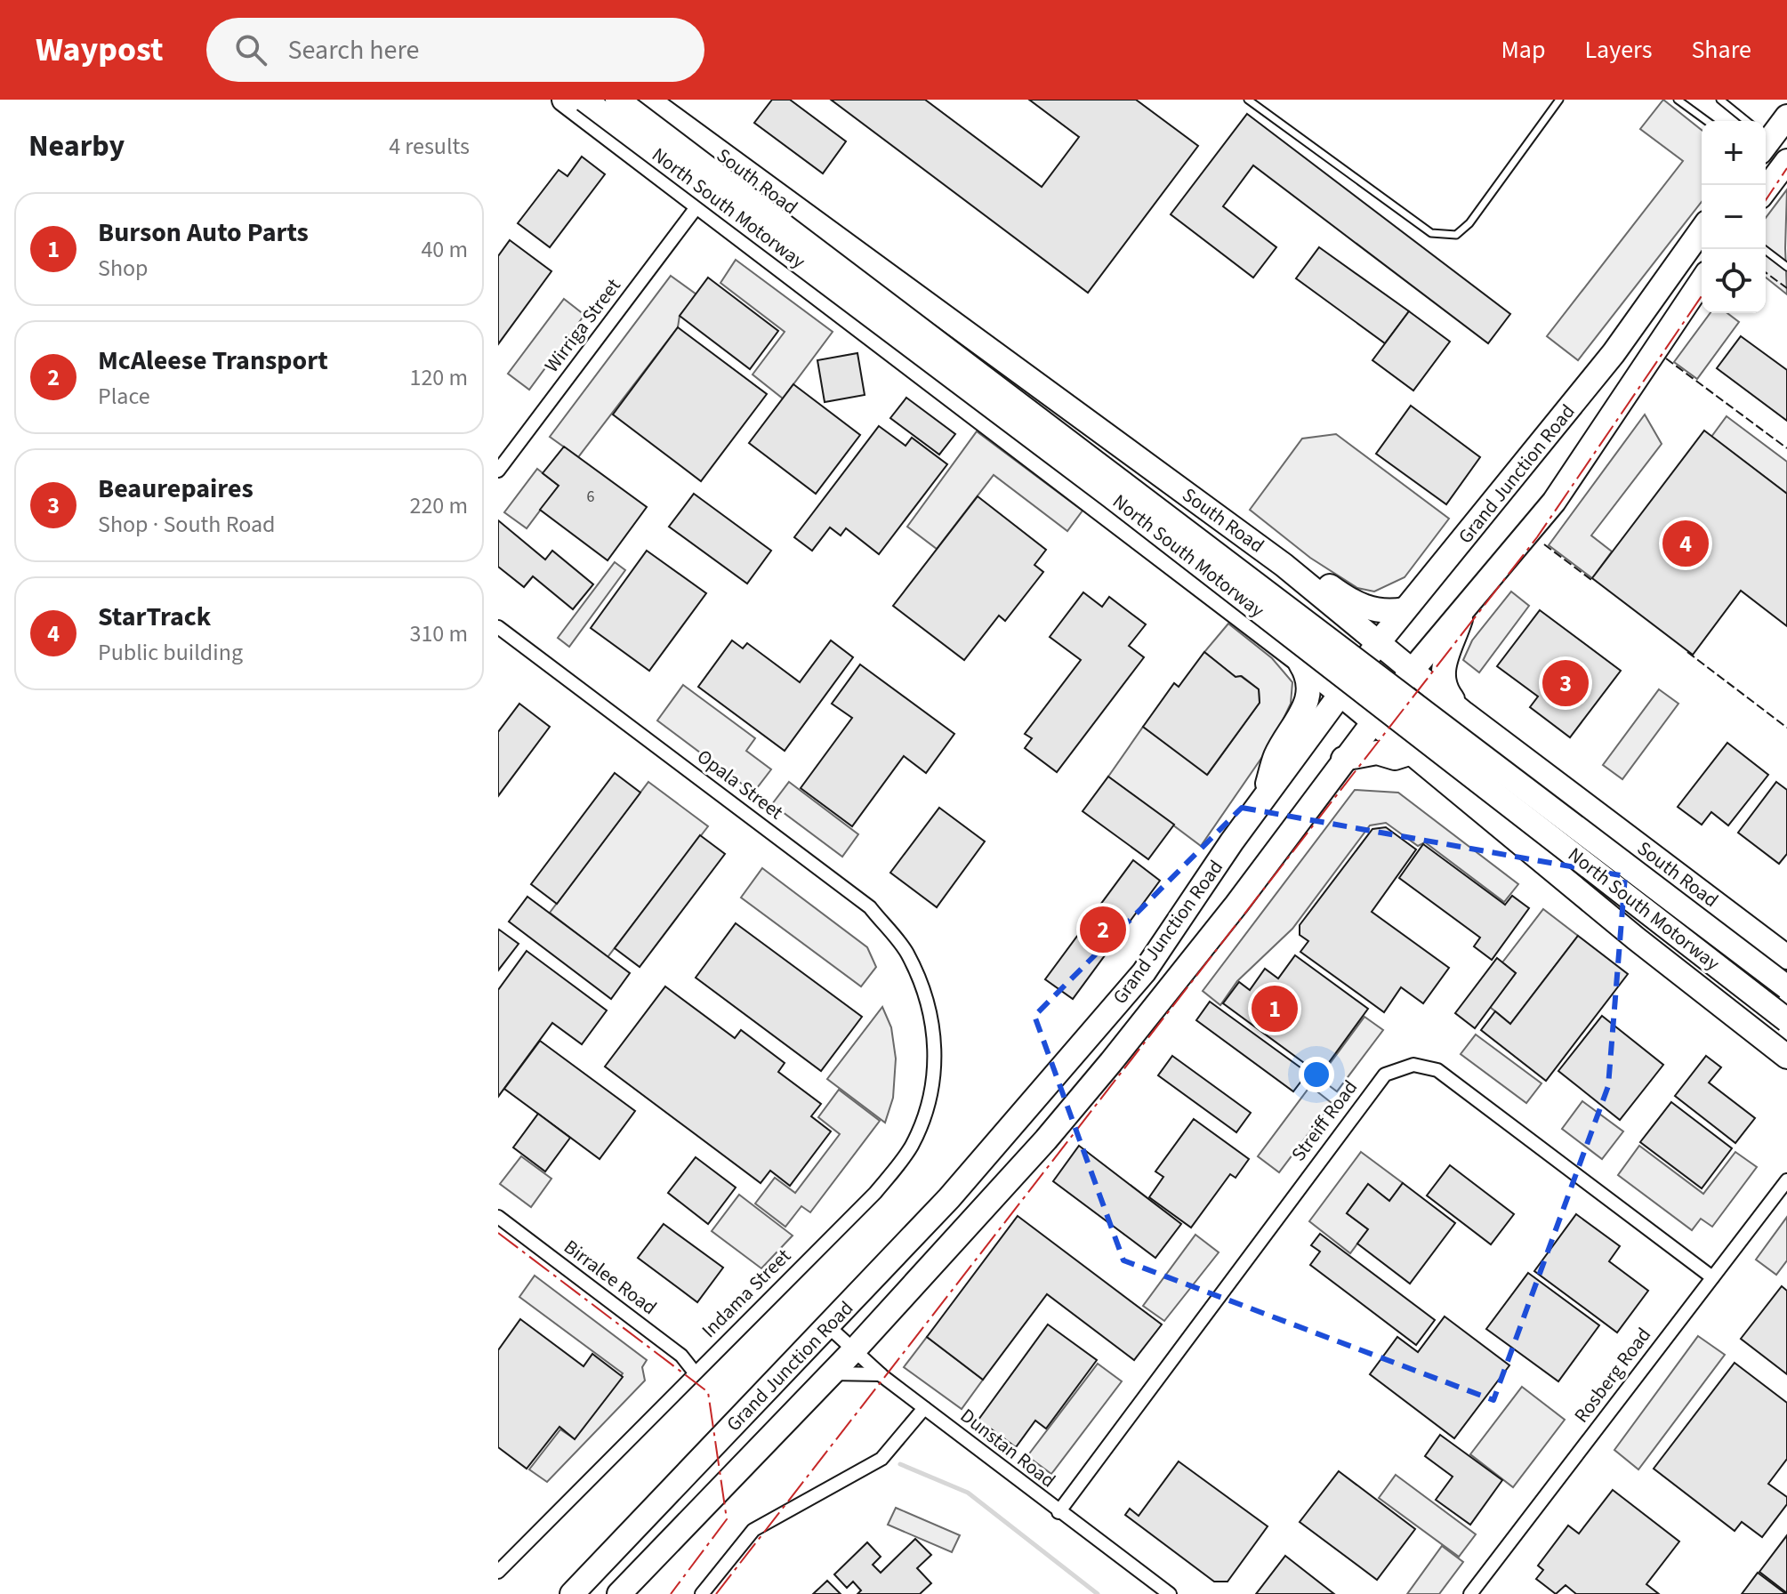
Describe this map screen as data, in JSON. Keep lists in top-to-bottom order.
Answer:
{
  "streets": {
    "highway": ["South Road", "North South Motorway", "Grand Junction Road"],
    "street": [
      "Wirriga Street",
      "Opala Street",
      "Streiff Road",
      "Birralee Road",
      "Indama Street",
      "Rosberg Road",
      "Dunstan Road"
    ]
  },
  "crossings": [
    ["South Road", "Grand Junction Road"],
    ["Grand Junction Road", "Dunstan Road"],
    ["Opala Street", "Indama Street"],
    ["Streiff Road", "Rosberg Road"],
    ["Streiff Road", "Dunstan Road"],
    ["Birralee Road", "Indama Street"]
  ],
  "house_numbers": ["6"],
  "page": {
    "header": "Waypost",
    "search": "Search here",
    "nav": ["Map", "Layers", "Share"],
    "heading": ["Nearby", "4 results"],
    "map_buttons": ["+", "−"],
    "list": [
      {
        "mark": "1",
        "name": "Burson Auto Parts",
        "note": "Shop",
        "value": "40 m"
      },
      {
        "mark": "2",
        "name": "McAleese Transport",
        "note": "Place",
        "value": "120 m"
      },
      {
        "mark": "3",
        "name": "Beaurepaires",
        "note": "Shop · South Road",
        "value": "220 m"
      },
      {
        "mark": "4",
        "name": "StarTrack",
        "note": "Public building",
        "value": "310 m"
      }
    ],
    "pins": [
      "4",
      "3",
      "2",
      "1"
    ]
  }
}
